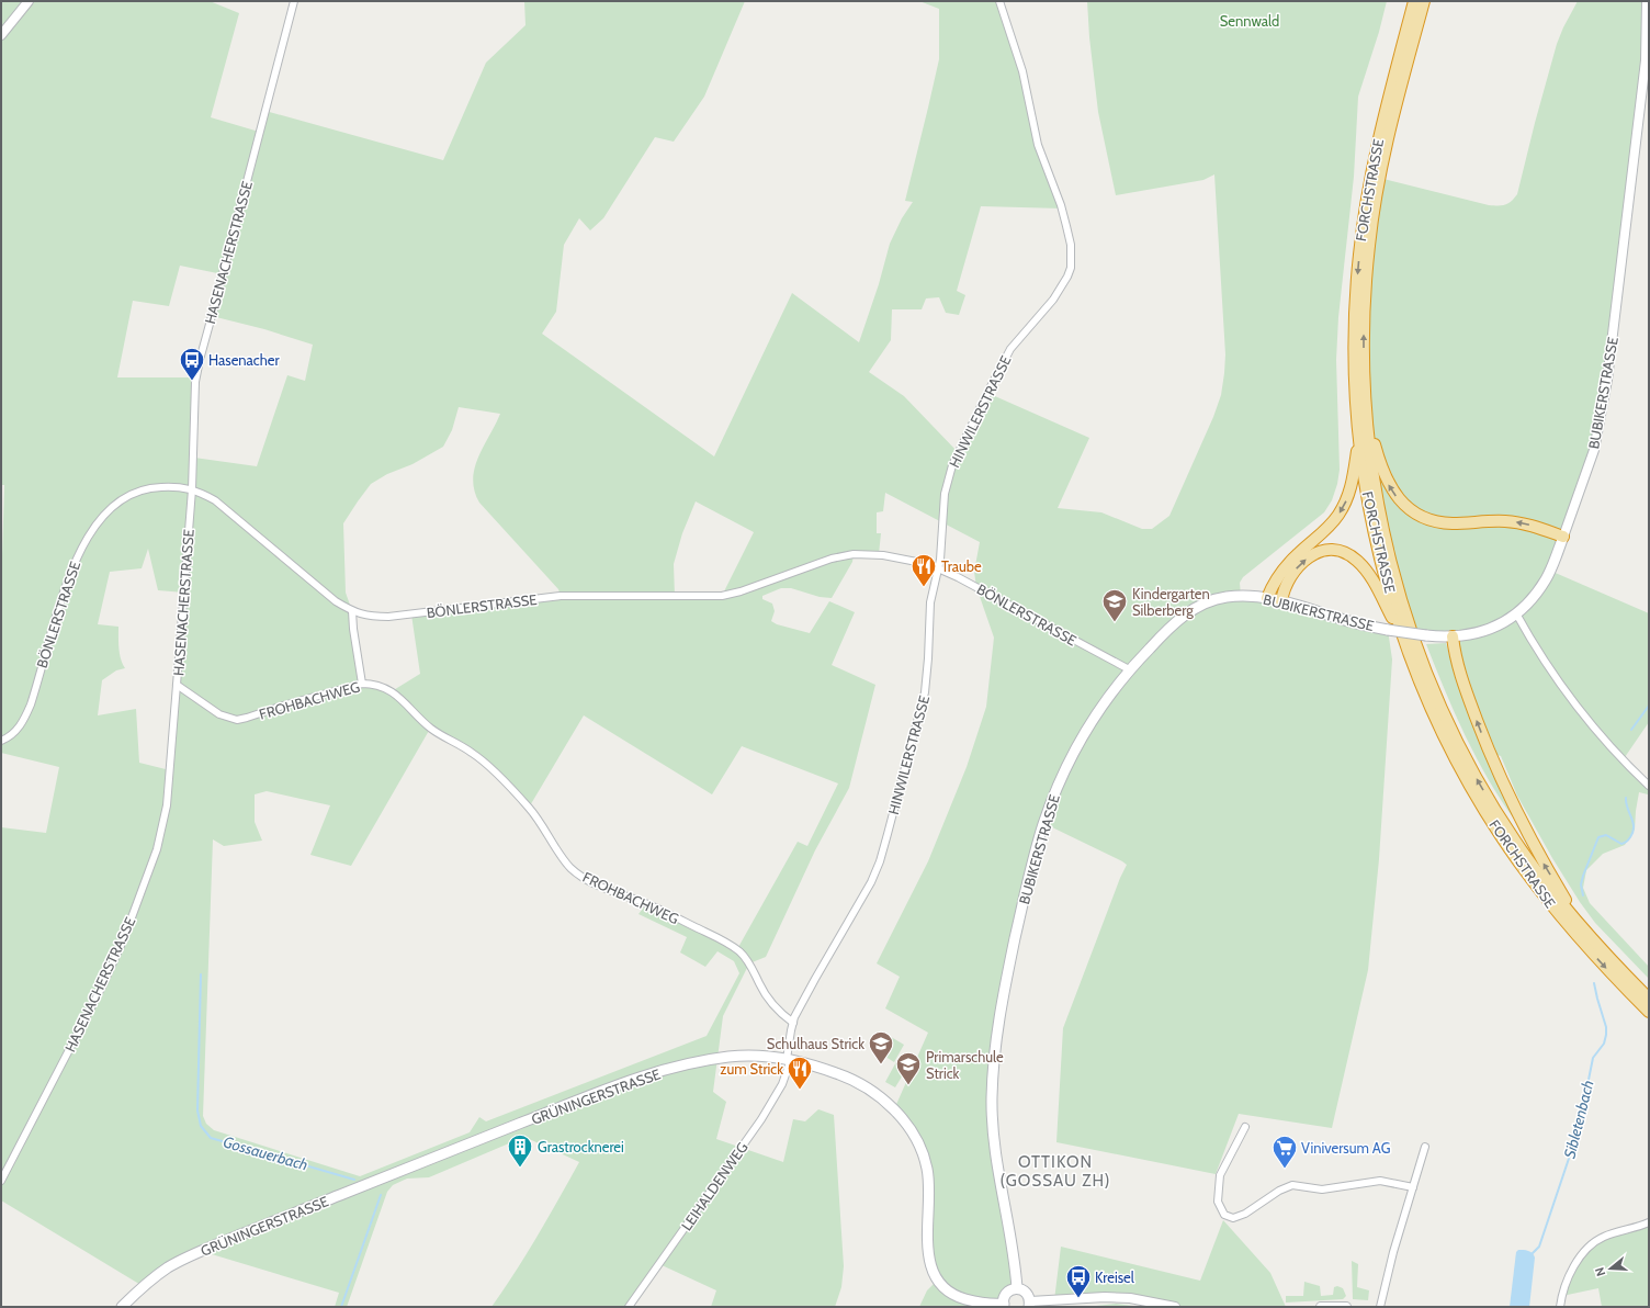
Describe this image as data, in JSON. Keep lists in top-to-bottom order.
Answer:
{
  "streets": {
    "highway": ["FORCHSTRASSE"],
    "main road": ["BUBIKERSTRASSE", "GRÜNINGERSTRASSE"],
    "street": [
      "HASENACHERSTRASSE",
      "HINWILERSTRASSE",
      "BÖNLERSTRASSE",
      "FROHBACHWEG",
      "LEIHALDENWEG"
    ]
  },
  "crossings": [
    ["HASENACHERSTRASSE", "BÖNLERSTRASSE"],
    ["HASENACHERSTRASSE", "FROHBACHWEG"],
    ["BUBIKERSTRASSE", "BÖNLERSTRASSE"],
    ["HINWILERSTRASSE", "BÖNLERSTRASSE"],
    ["HINWILERSTRASSE", "FROHBACHWEG"],
    ["HINWILERSTRASSE", "GRÜNINGERSTRASSE"],
    ["HINWILERSTRASSE", "LEIHALDENWEG"],
    ["GRÜNINGERSTRASSE", "LEIHALDENWEG"]
  ],
  "districts": ["OTTIKON (GOSSAU ZH)"],
  "water": ["Sibletenbach", "Gossauerbach"],
  "parks": ["Sennwald"],
  "places": {
    "bus stop": ["Hasenacher", "Kreisel"],
    "restaurant": ["Traube", "zum Strick"],
    "school or university": ["Kindergarten Silberberg", "Schulhaus Strick", "Primarschule Strick"],
    "building": ["Grastrocknerei"],
    "supermarket": ["Viniversum AG"]
  },
  "north": "left"
}
